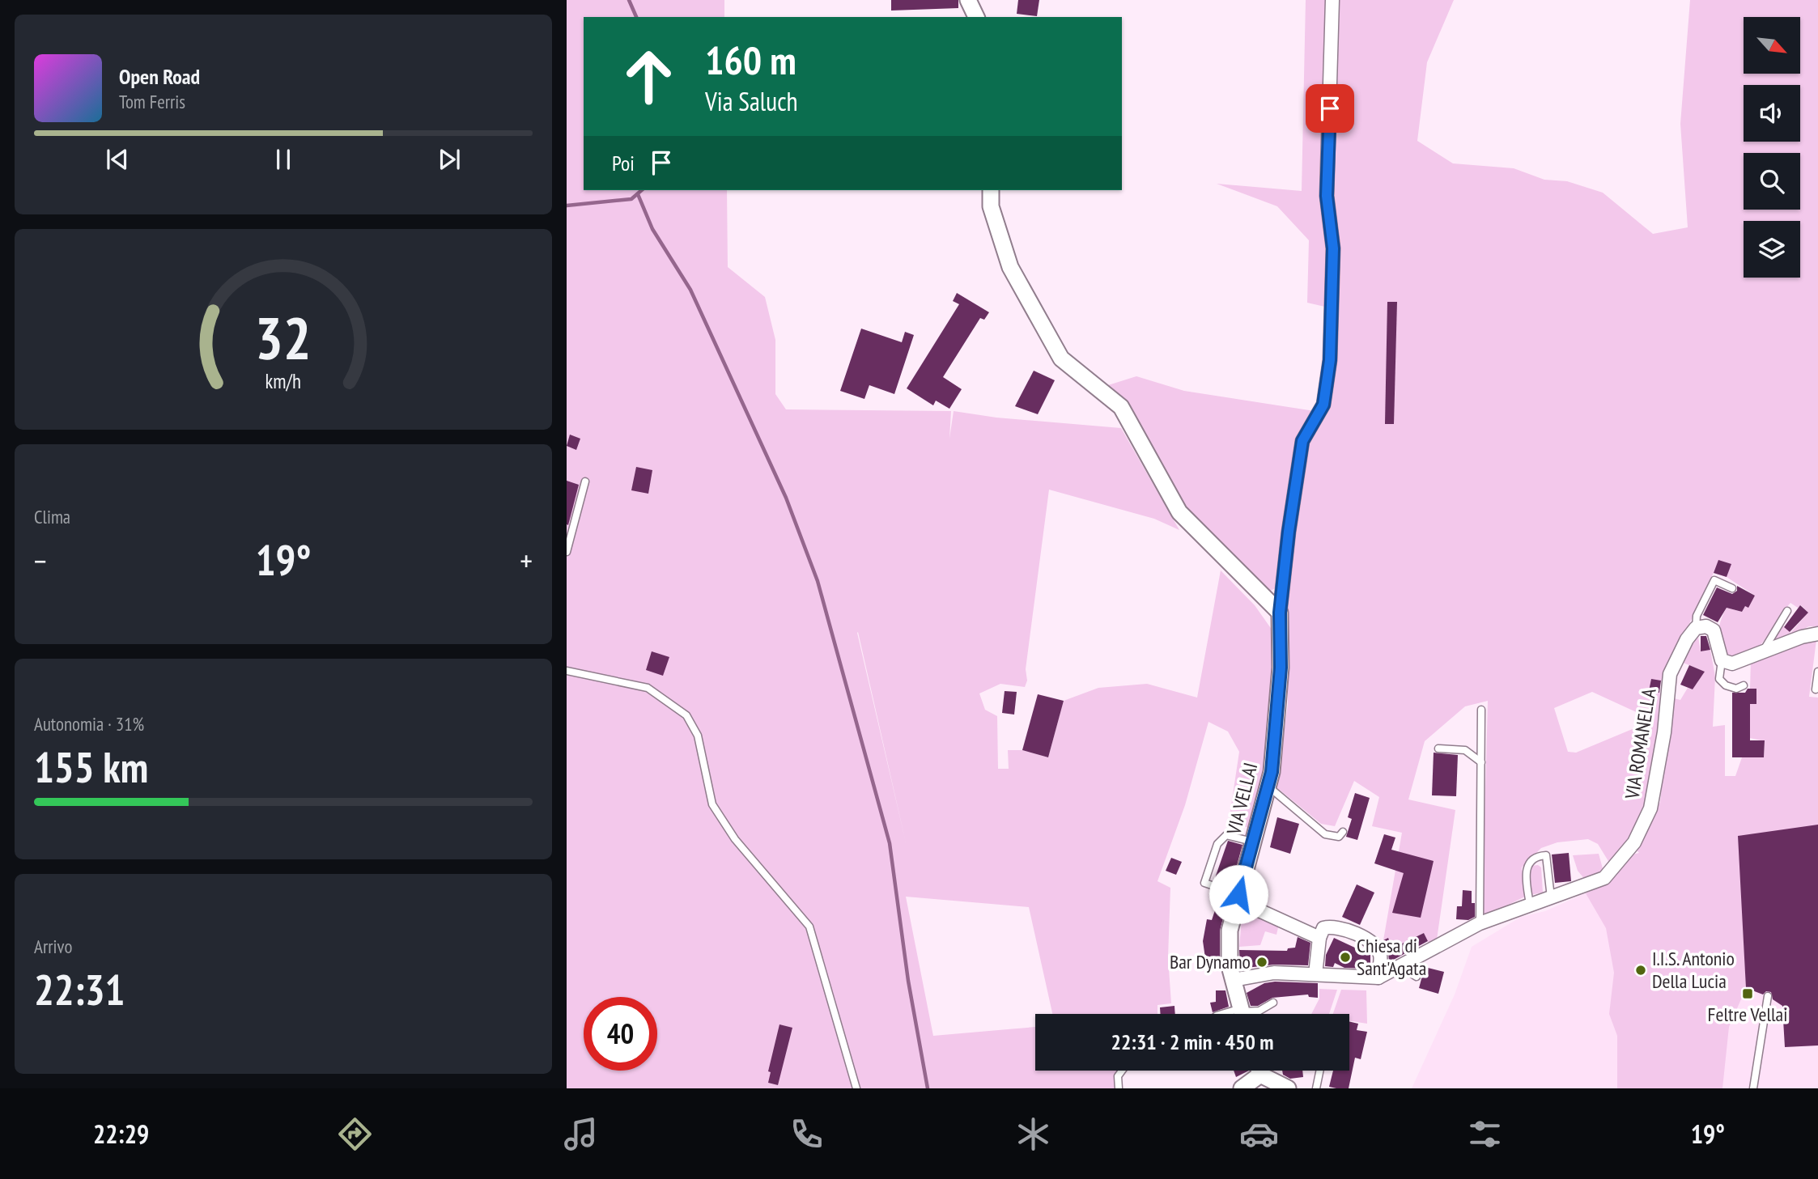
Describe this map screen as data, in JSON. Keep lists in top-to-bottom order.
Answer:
{
  "streets": {
    "street": ["VIA ROMANELLA", "VIA VELLAI"]
  },
  "places": {
    "other": ["Chiesa di Sant'Agata", "Bar Dynamo", "I.I.S. Antonio Della Lucia"],
    "transit": ["Feltre Vellai"]
  },
  "north": "bottom right",
  "page": {
    "turn": ["160 m", "Via Saluch"],
    "song": ["Open Road", "Tom Ferris"],
    "then": "Poi",
    "tile": [
      "Clima",
      ["Autonomia · 31%", "155 km"],
      ["Arrivo", "22:31"]
    ],
    "heat": ["−", "19°", "+"],
    "limit": "40",
    "trip": "22:31 · 2 min · 450 m",
    "tabs": ["22:29", "19°"],
    "gauge": ["32", "km/h"]
  }
}
